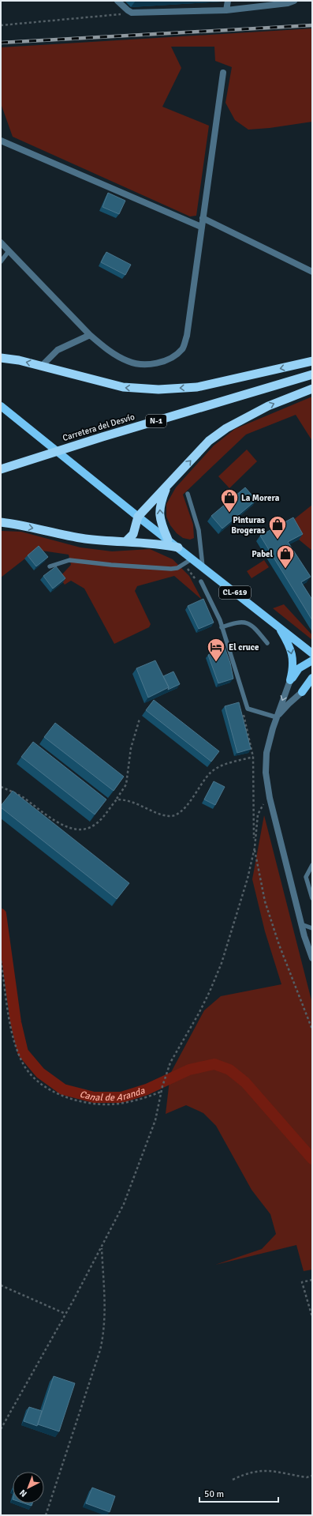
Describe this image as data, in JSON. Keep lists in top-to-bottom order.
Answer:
{
  "streets": {
    "highway": ["N-1", "Carretera del Desvío"],
    "main road": ["CL-619"]
  },
  "water": ["Canal de Aranda"],
  "places": {
    "shop": ["La Morera", "Pinturas Brogeras", "Pabel"],
    "hotel": ["El cruce"]
  },
  "scale_bar": "50 m",
  "north": "bottom left"
}
